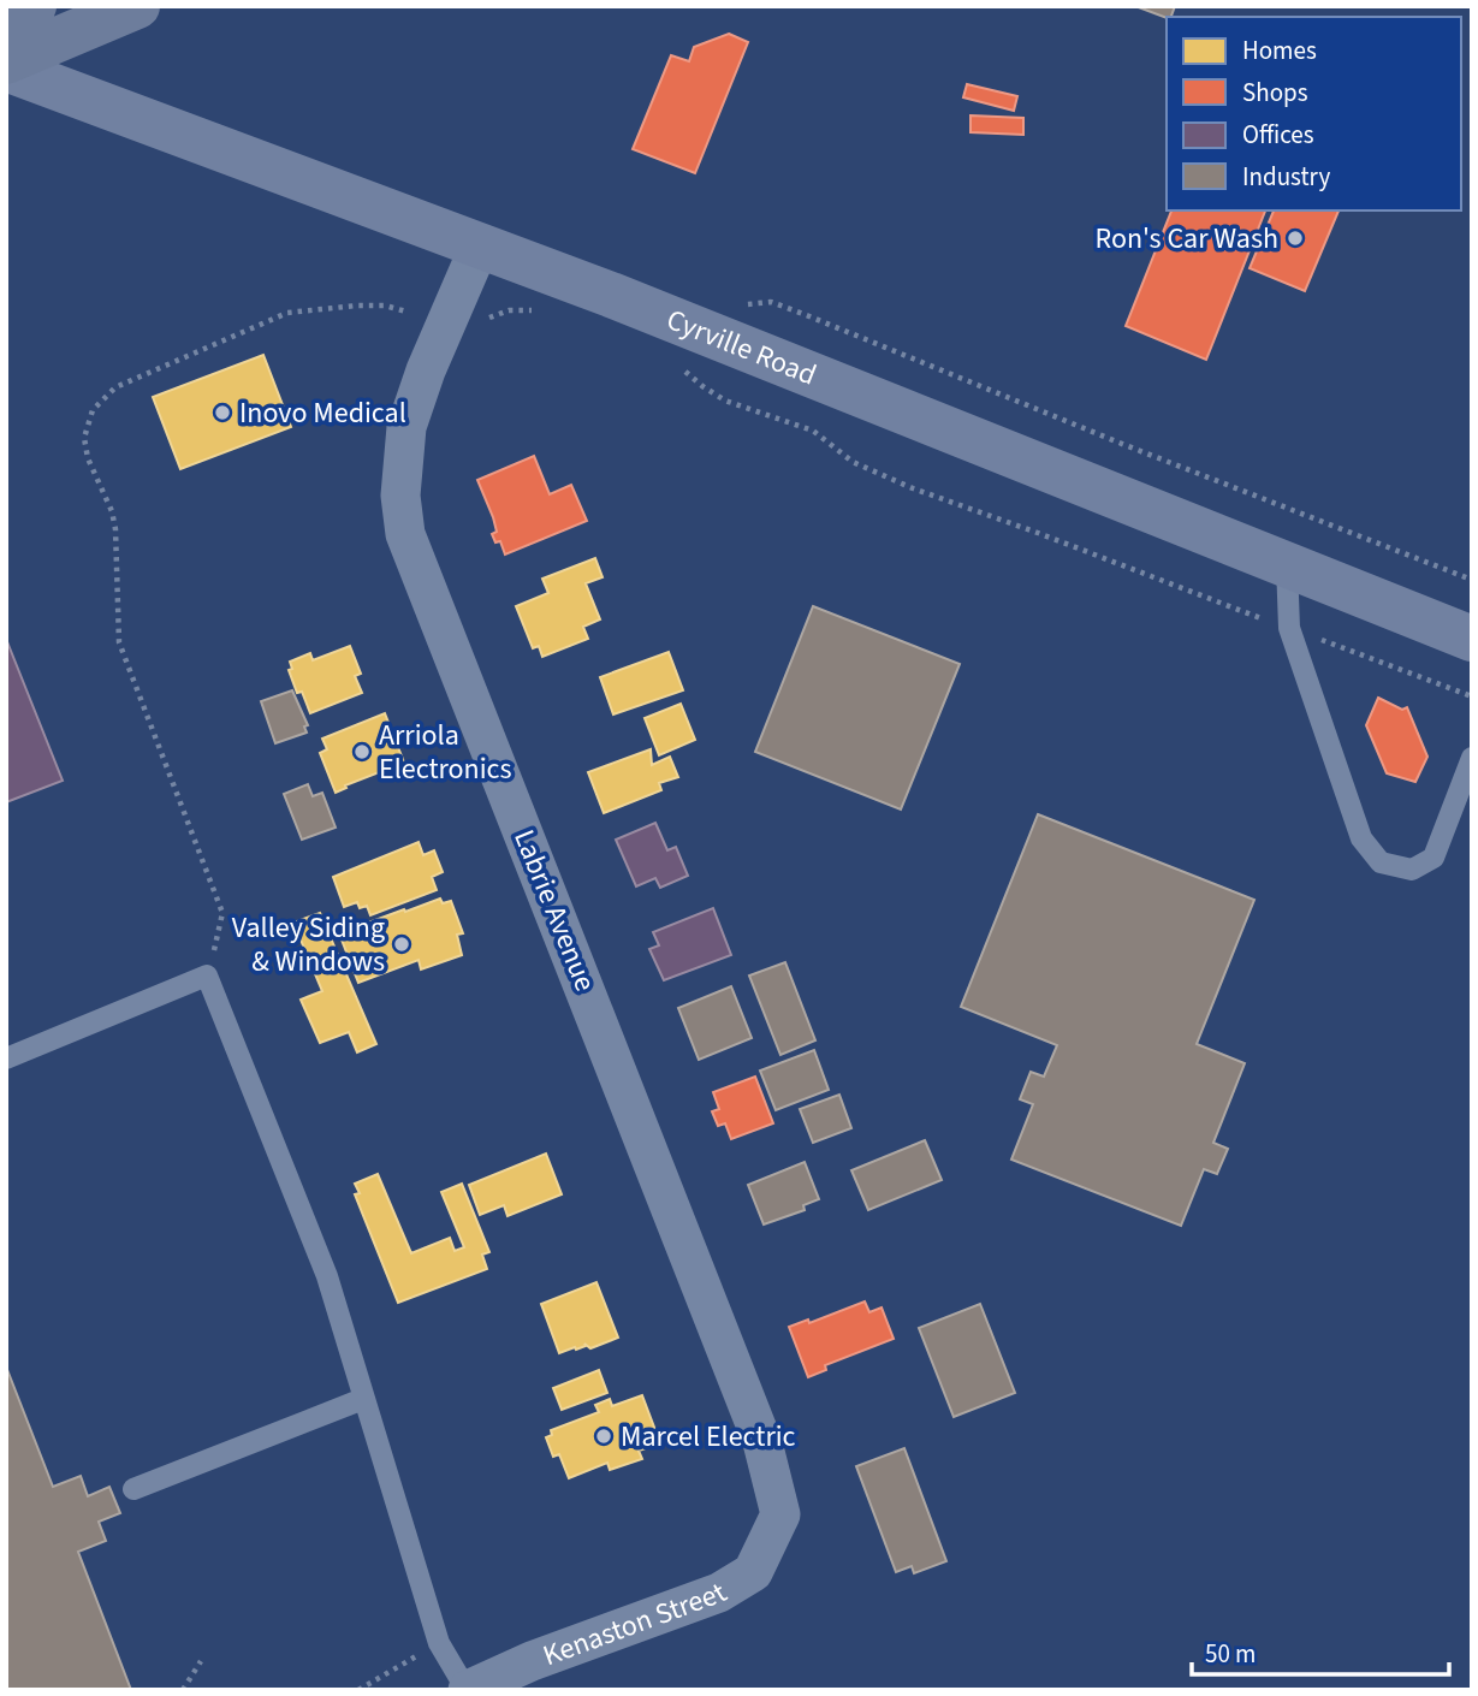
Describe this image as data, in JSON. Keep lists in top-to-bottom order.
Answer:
{
  "streets": {
    "main road": ["Cyrville Road"],
    "street": ["Labrie Avenue", "Kenaston Street"]
  },
  "crossings": [
    ["Cyrville Road", "Labrie Avenue"],
    ["Labrie Avenue", "Kenaston Street"]
  ],
  "places": [
    "Ron's Car Wash",
    "Inovo Medical",
    "Arriola Electronics",
    "Valley Siding & Windows",
    "Marcel Electric"
  ],
  "legend": [
    "Homes",
    "Shops",
    "Offices",
    "Industry"
  ],
  "scale_bar": "50 m"
}
